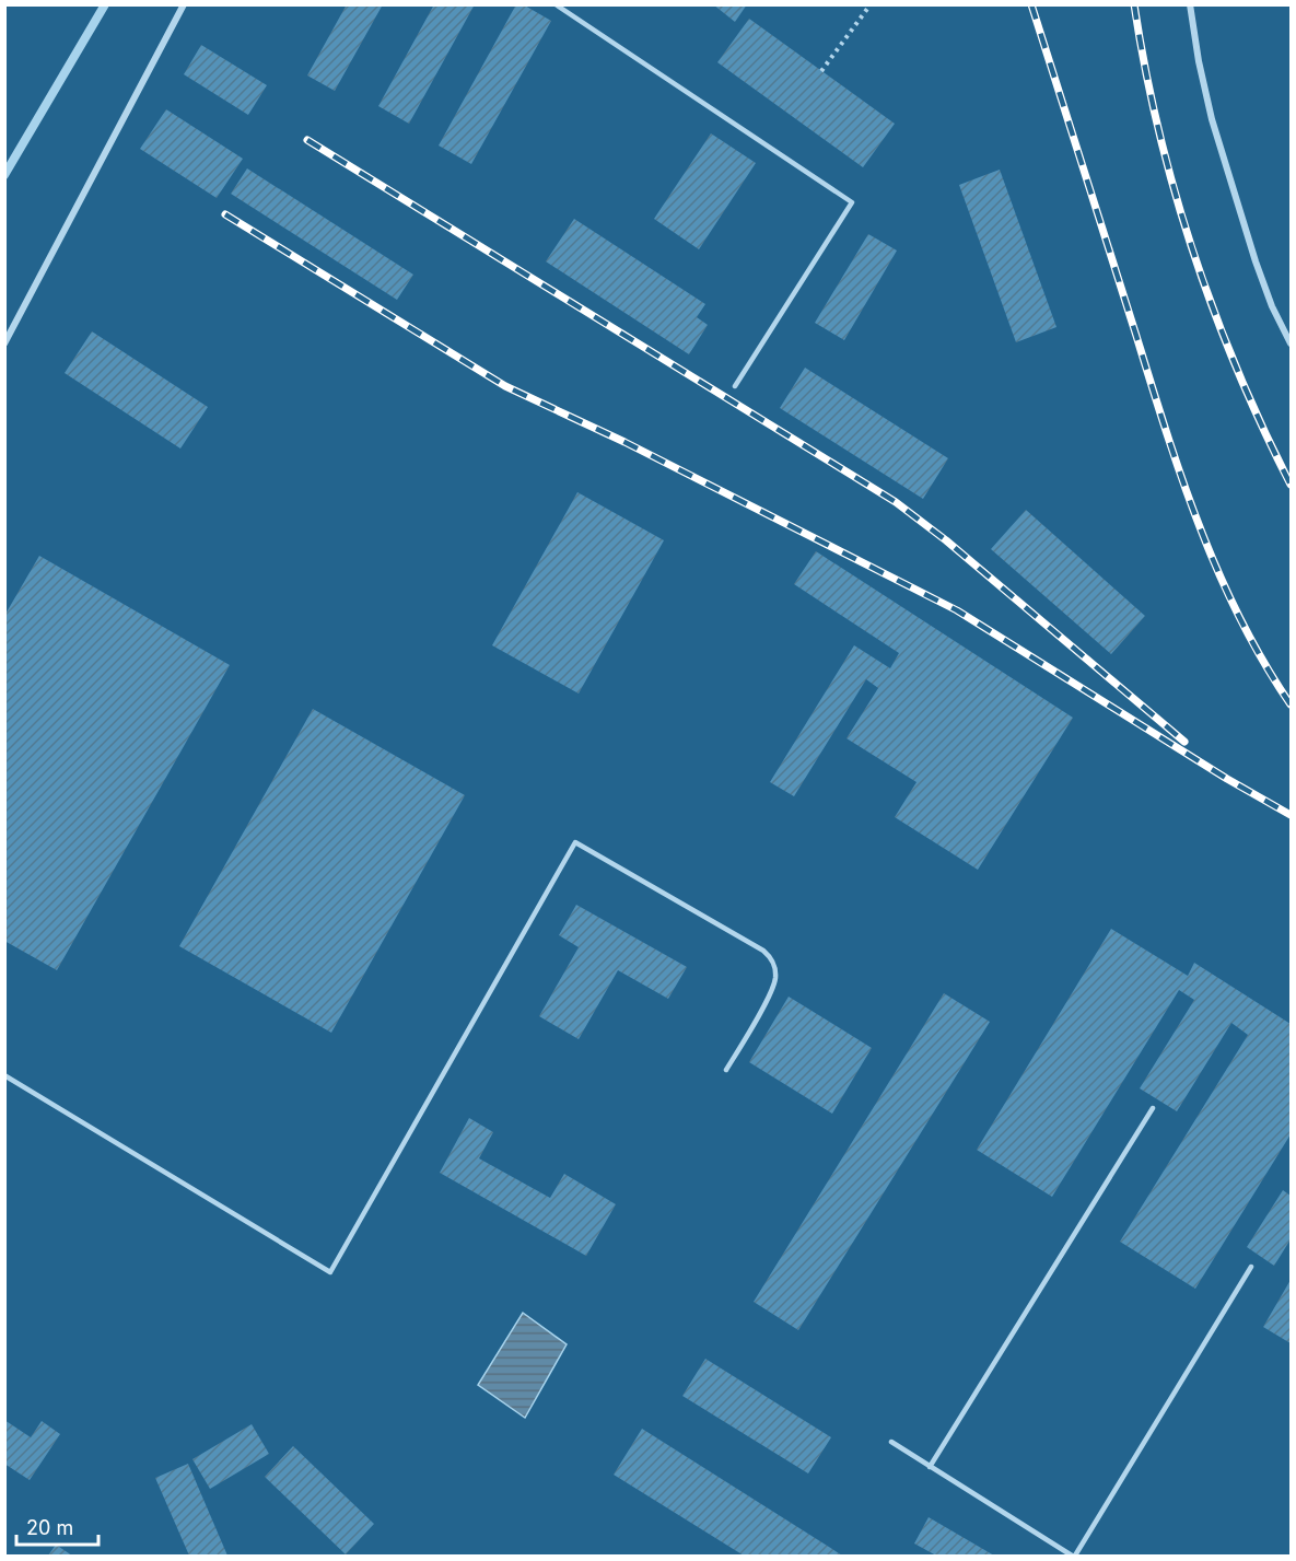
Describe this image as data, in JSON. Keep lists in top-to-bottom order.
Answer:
{
  "scale_bar": "20 m"
}
